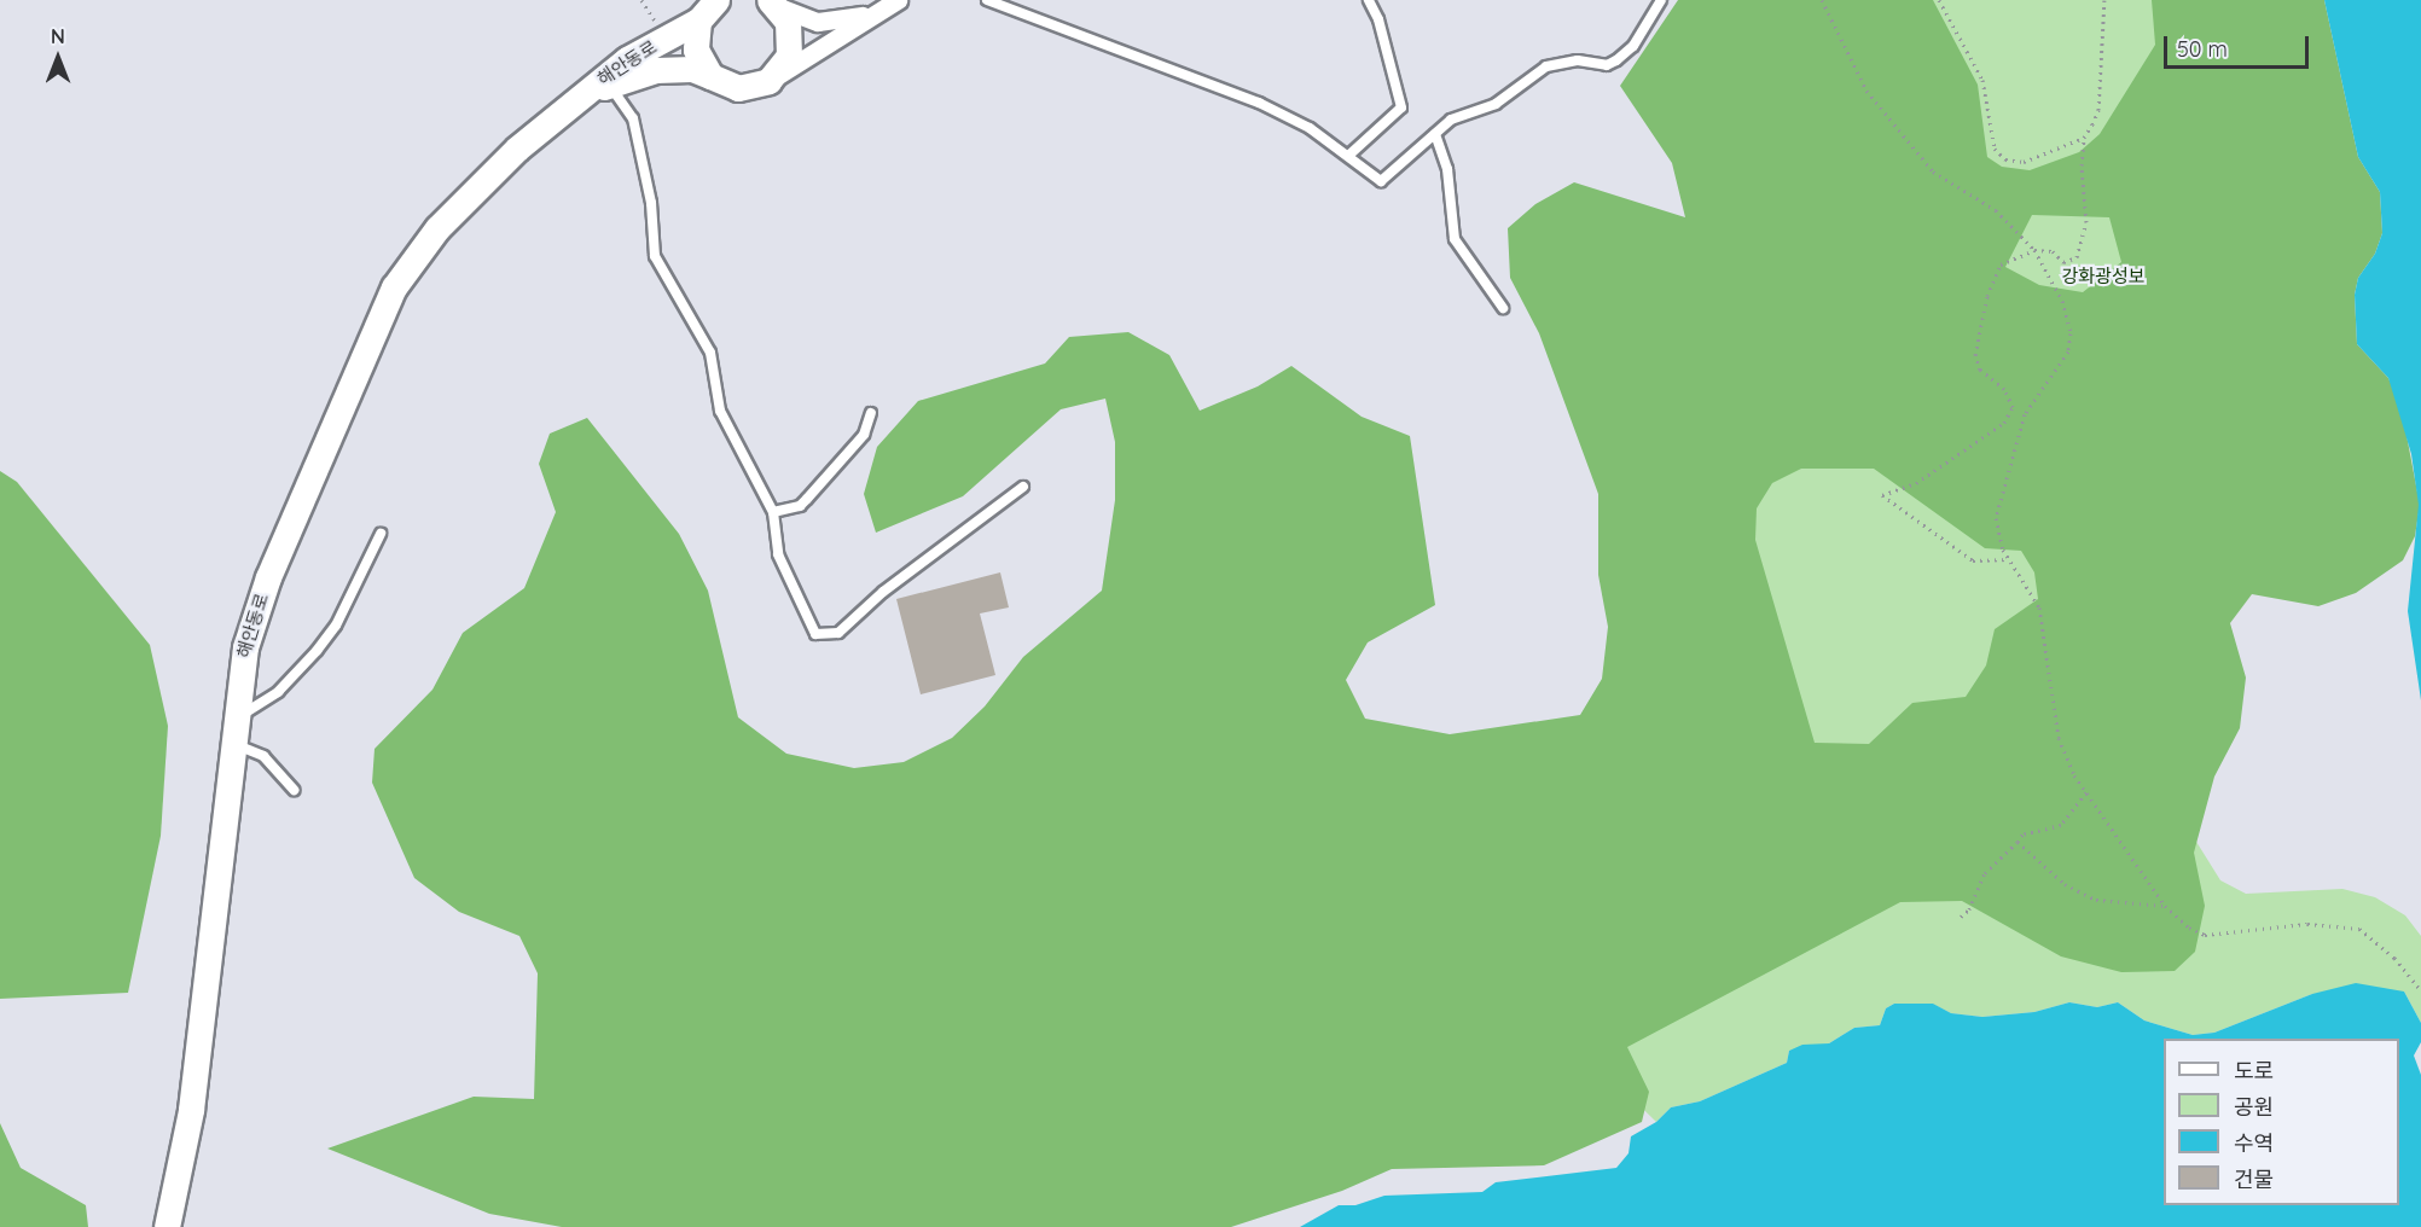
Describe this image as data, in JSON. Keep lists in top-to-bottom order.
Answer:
{
  "streets": {
    "main road": ["해안동로"]
  },
  "parks": ["강화광성보"],
  "legend": [
    "도로",
    "공원",
    "수역",
    "건물"
  ],
  "scale_bar": "50 m",
  "north": "top"
}
